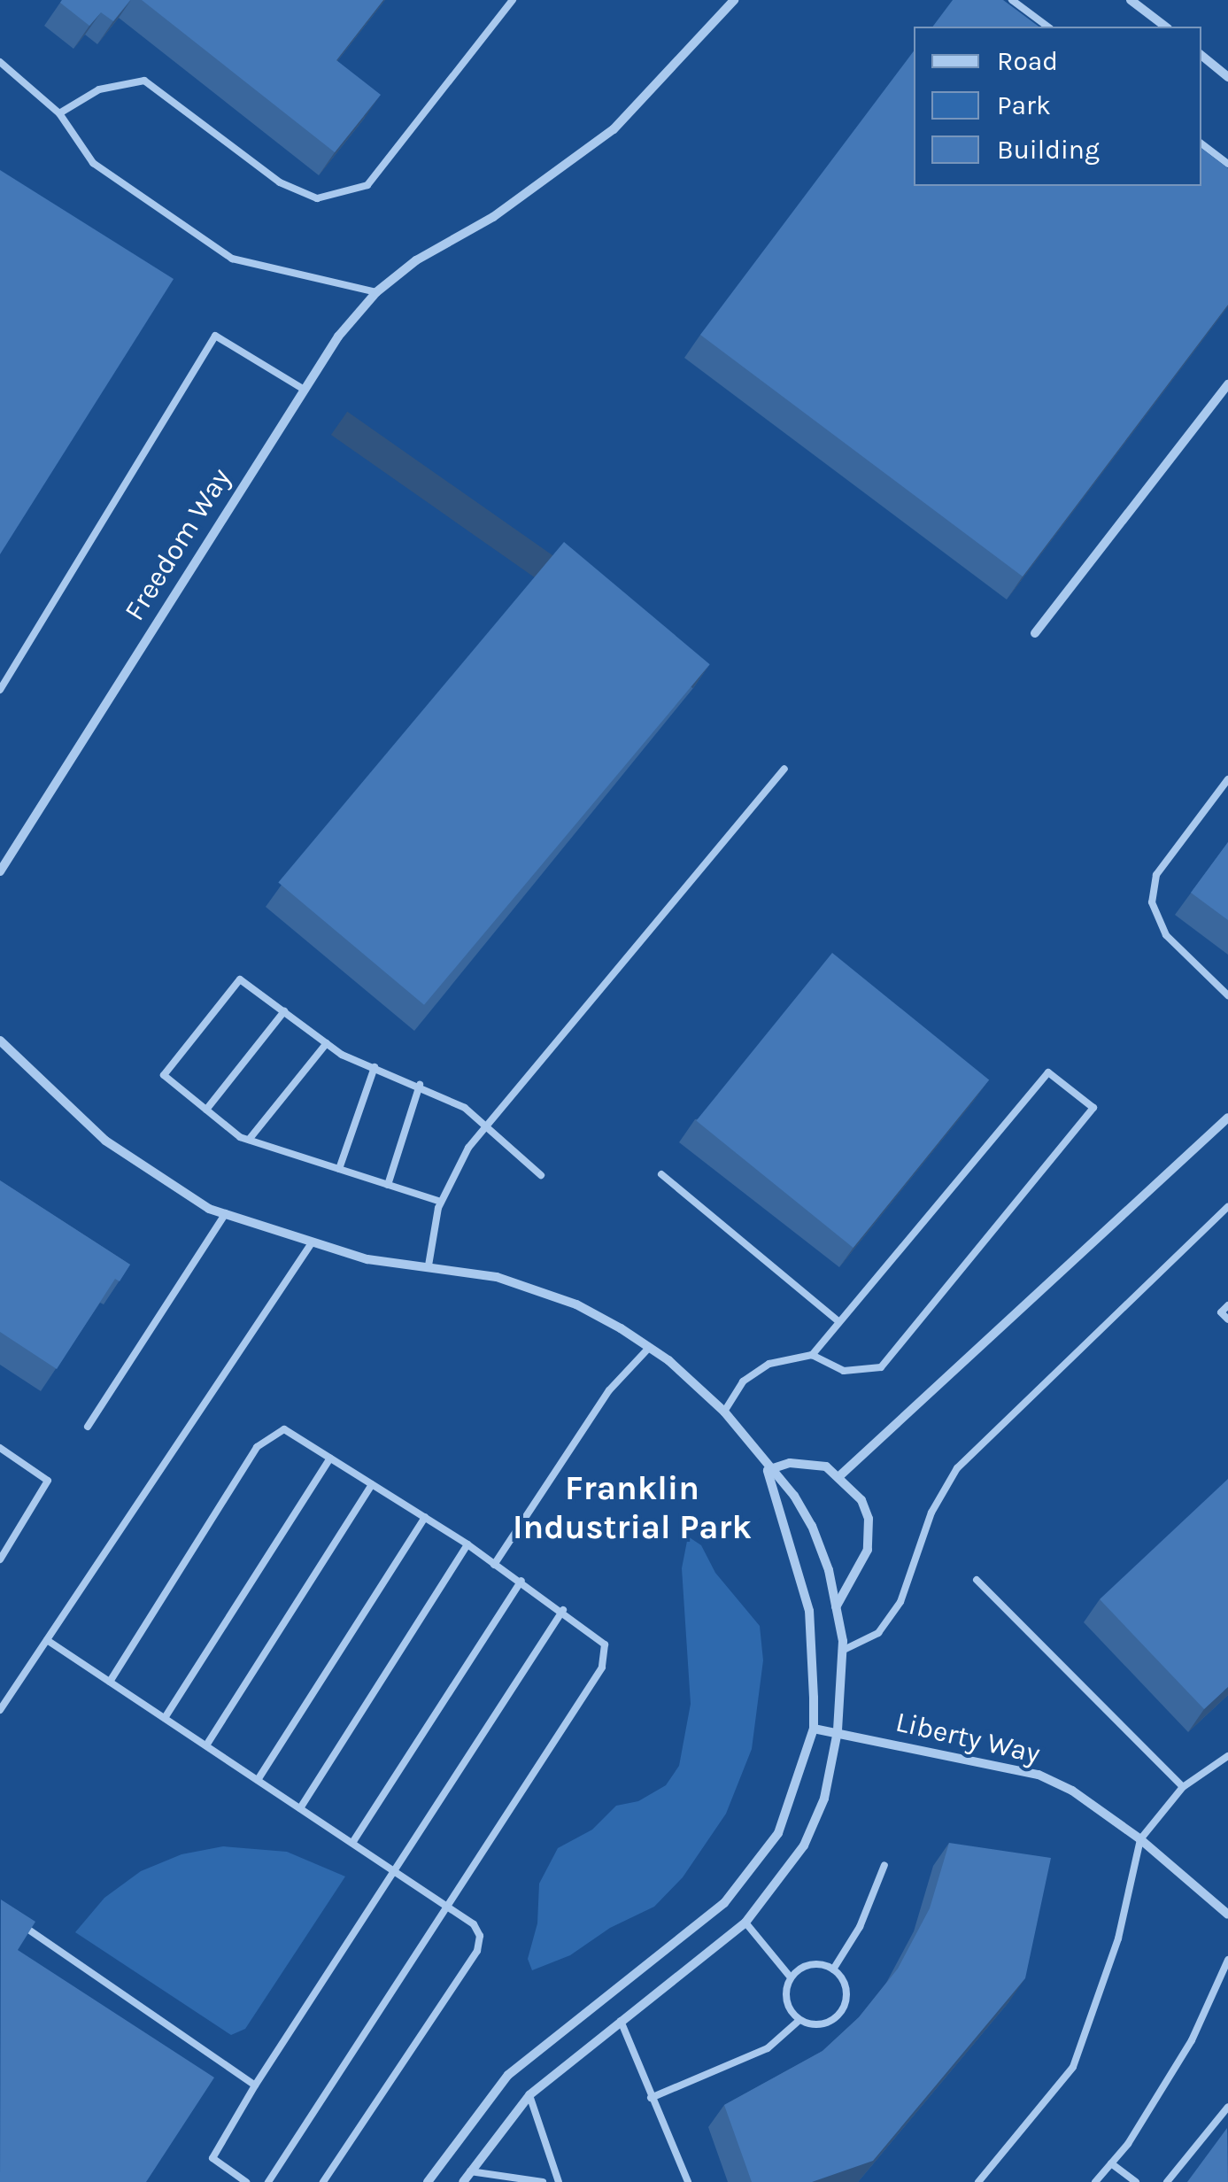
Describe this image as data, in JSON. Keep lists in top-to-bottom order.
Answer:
{
  "streets": {
    "street": ["Freedom Way", "Liberty Way"]
  },
  "districts": ["Franklin Industrial Park"],
  "legend": ["Road", "Park", "Building"]
}
